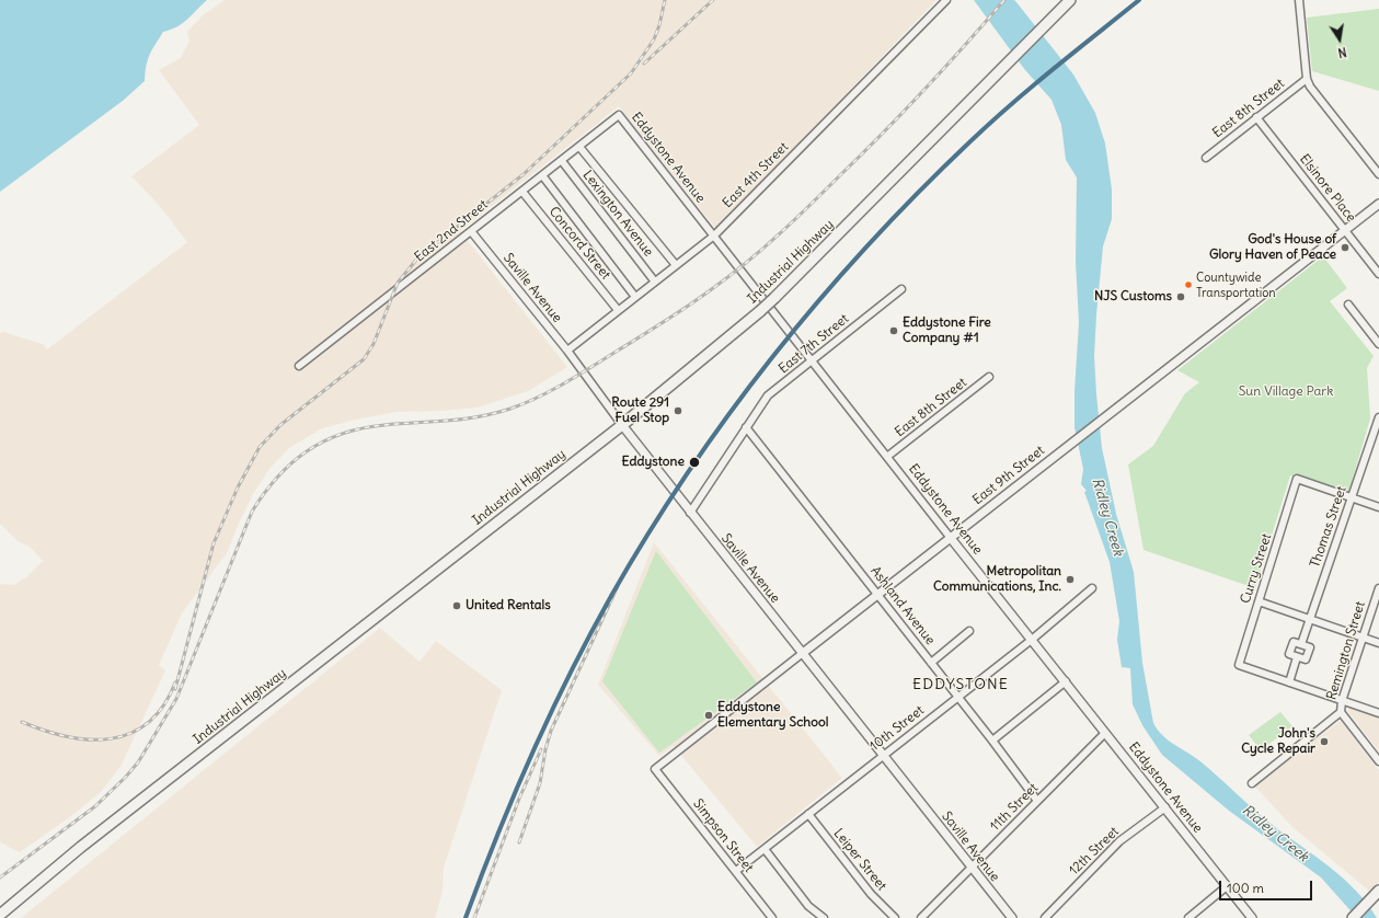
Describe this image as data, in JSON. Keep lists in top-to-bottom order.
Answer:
{
  "streets": {
    "main road": ["Industrial Highway"],
    "street": [
      "East 8th Street",
      "Eddystone Avenue",
      "East 4th Street",
      "Elsinore Place",
      "Lexington Avenue",
      "East 2nd Street",
      "Concord Street",
      "Saville Avenue",
      "East 7th Street",
      "East 9th Street",
      "Thomas Street",
      "Curry Street",
      "Ashland Avenue",
      "Remington Street",
      "10th Street",
      "11th Street",
      "Simpson Street",
      "12th Street",
      "Leiper Street"
    ]
  },
  "crossings": [
    ["East 8th Street", "Eddystone Avenue"],
    ["East 8th Street", "Elsinore Place"],
    ["Eddystone Avenue", "East 4th Street"],
    ["Eddystone Avenue", "East 2nd Street"],
    ["Eddystone Avenue", "East 7th Street"],
    ["Eddystone Avenue", "East 9th Street"],
    ["Eddystone Avenue", "10th Street"],
    ["Eddystone Avenue", "11th Street"],
    ["Eddystone Avenue", "12th Street"],
    ["East 4th Street", "Lexington Avenue"],
    ["East 4th Street", "Concord Street"],
    ["East 4th Street", "Saville Avenue"],
    ["Elsinore Place", "East 9th Street"],
    ["Lexington Avenue", "East 2nd Street"],
    ["East 2nd Street", "Concord Street"],
    ["East 2nd Street", "Saville Avenue"],
    ["Industrial Highway", "Saville Avenue"],
    ["Saville Avenue", "East 7th Street"],
    ["Saville Avenue", "East 9th Street"],
    ["Saville Avenue", "10th Street"],
    ["Saville Avenue", "11th Street"],
    ["East 7th Street", "Ashland Avenue"],
    ["East 9th Street", "Ashland Avenue"],
    ["East 9th Street", "Simpson Street"],
    ["Thomas Street", "Curry Street"],
    ["Ashland Avenue", "10th Street"],
    ["Ashland Avenue", "11th Street"],
    ["10th Street", "Simpson Street"],
    ["10th Street", "Leiper Street"]
  ],
  "districts": ["EDDYSTONE"],
  "water": ["Ridley Creek"],
  "parks": ["Sun Village Park"],
  "places": [
    "God's House of Glory Haven of Peace",
    "Countywide Transportation",
    "NJS Customs",
    "Eddystone Fire Company #1",
    "Route 291 Fuel Stop",
    "Eddystone",
    "Metropolitan Communications, Inc.",
    "United Rentals",
    "Eddystone Elementary School",
    "John's Cycle Repair"
  ],
  "scale_bar": "100 m",
  "north": "bottom"
}
